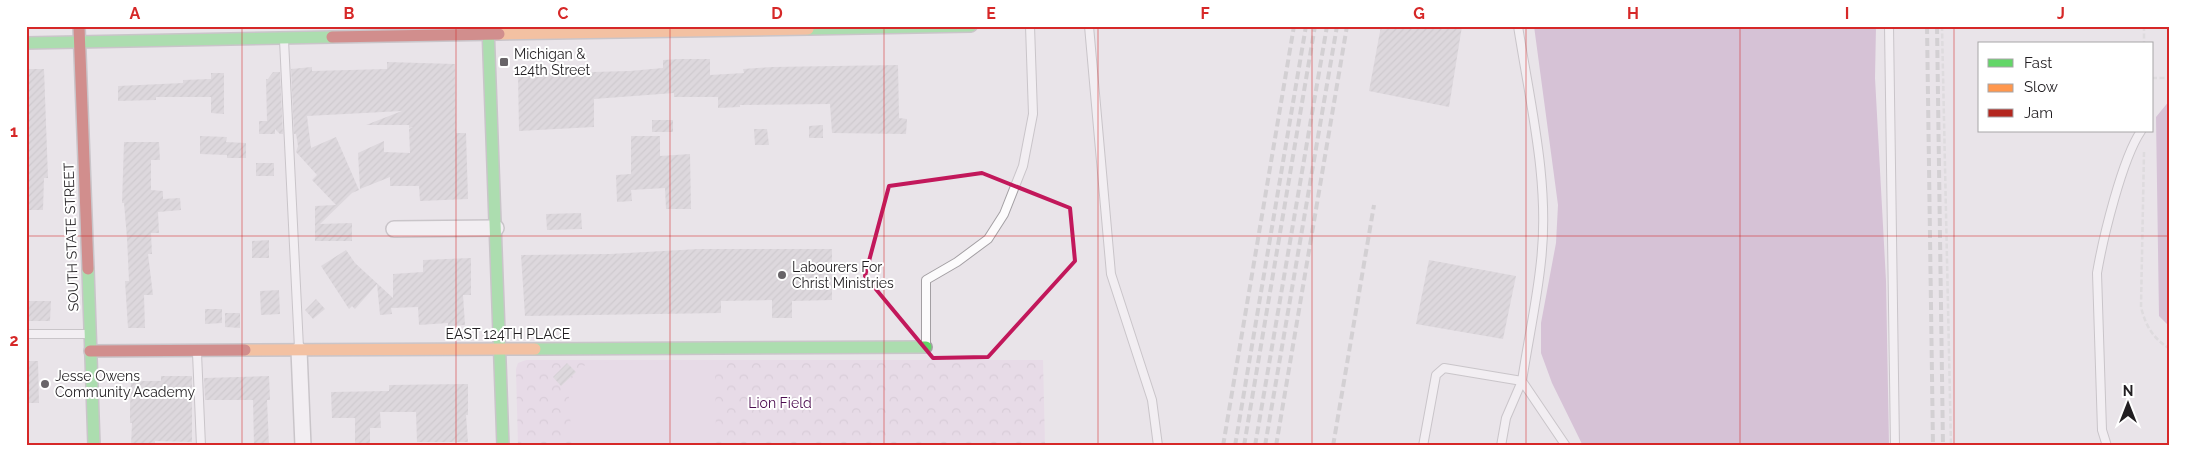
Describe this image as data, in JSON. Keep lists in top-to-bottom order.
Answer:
{
  "streets": {
    "street": ["SOUTH STATE STREET", "EAST 124TH PLACE"]
  },
  "crossings": [
    ["SOUTH STATE STREET", "EAST 124TH PLACE"]
  ],
  "parks": ["Lion Field"],
  "places": {
    "transit": ["Michigan & 124th Street"],
    "other": ["Labourers For Christ Ministries", "Jesse Owens Community Academy"]
  },
  "legend": ["Fast", "Slow", "Jam"],
  "north": "top",
  "grid": {
    "columns": [
      "A",
      "B",
      "C",
      "D",
      "E",
      "F",
      "G",
      "H",
      "I",
      "J"
    ],
    "rows": ["1", "2"]
  }
}
